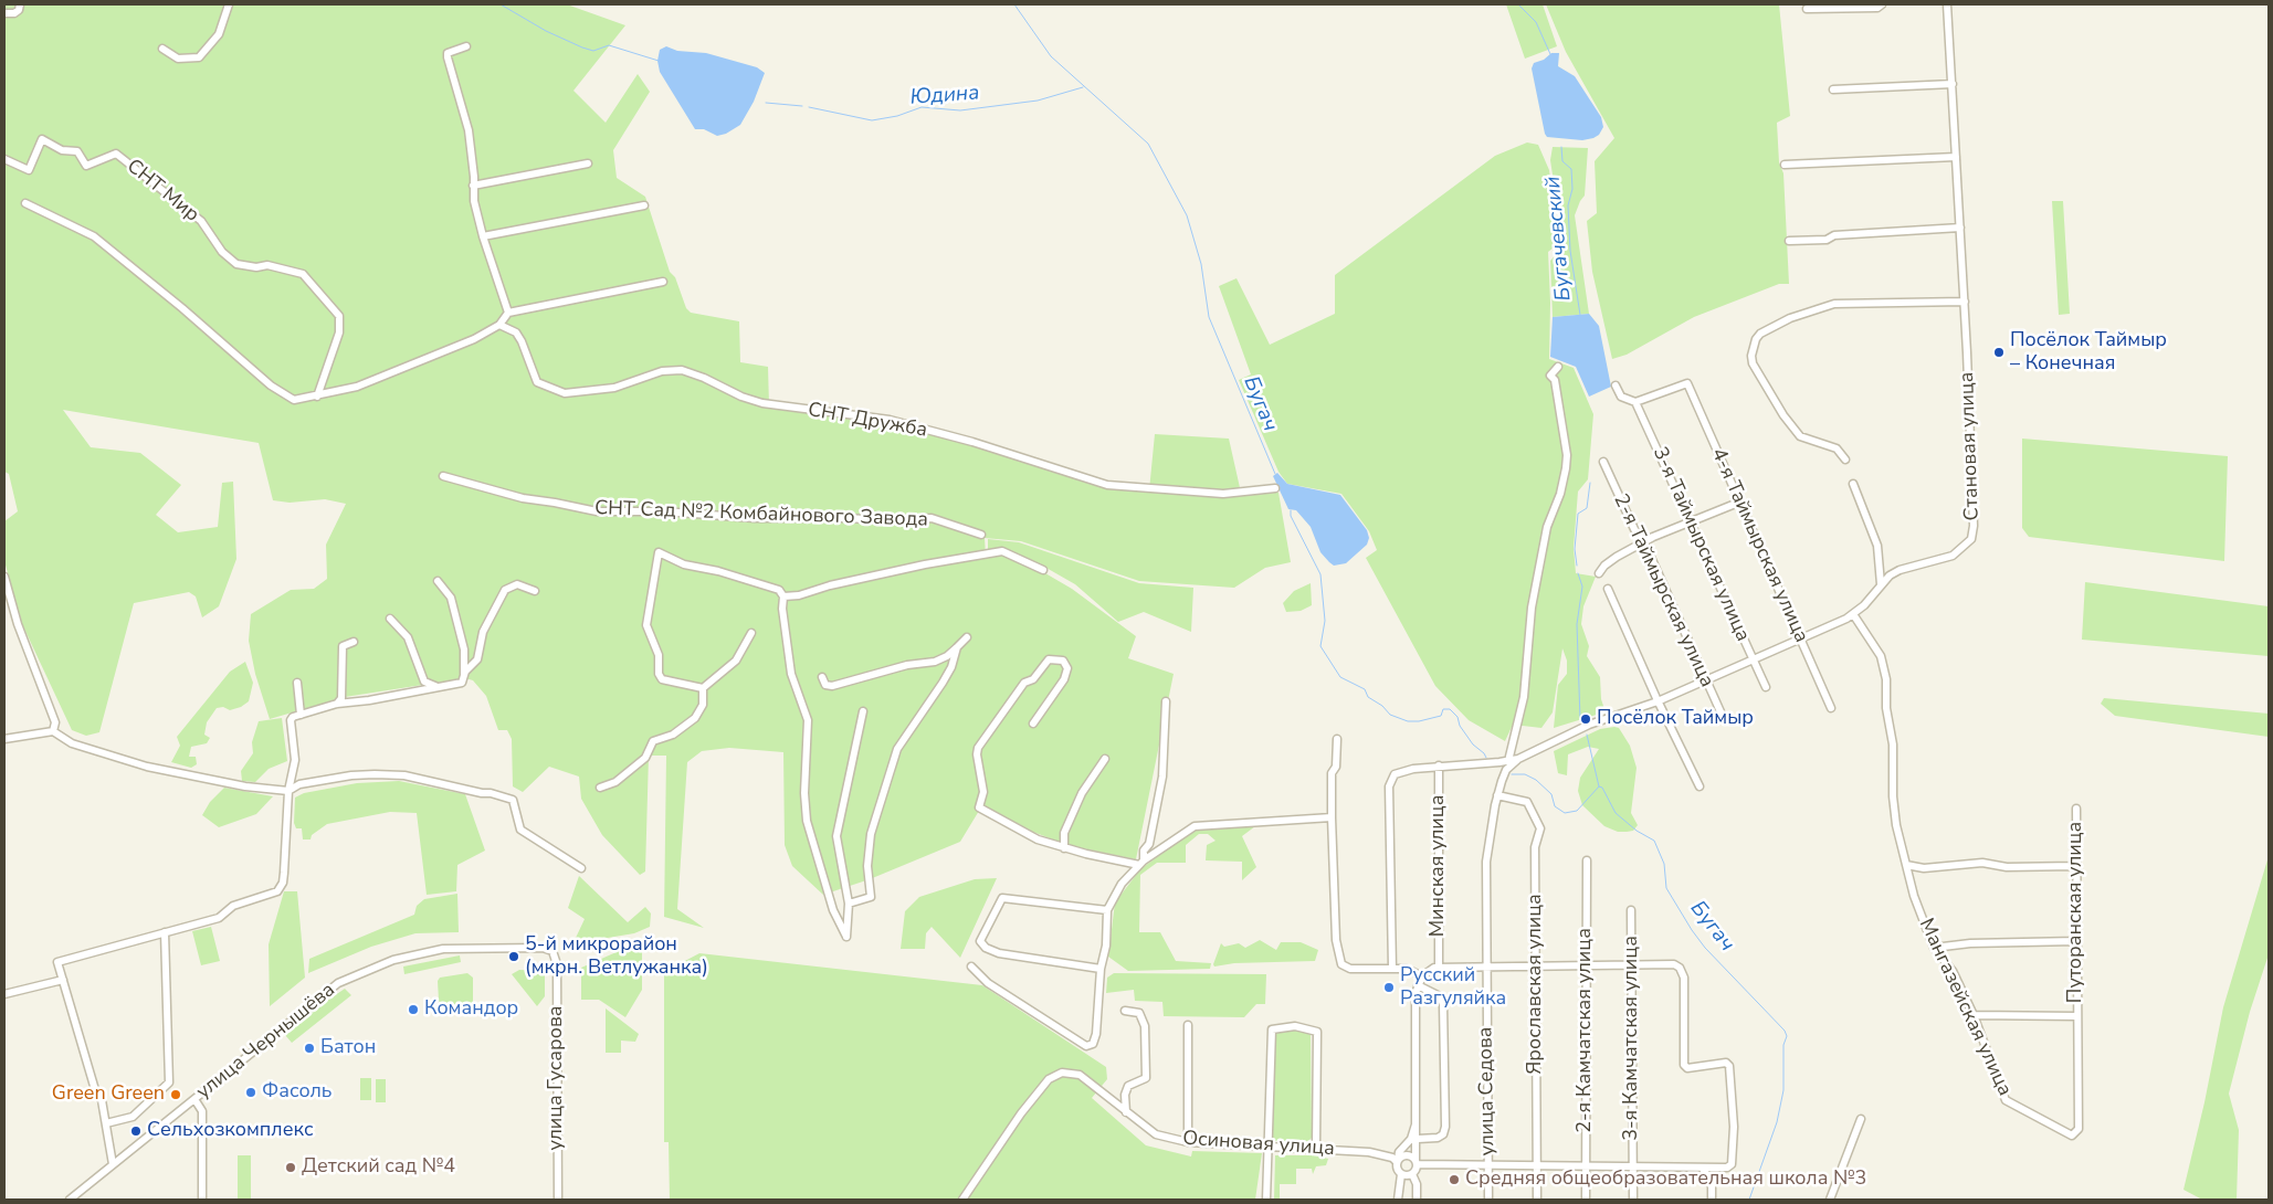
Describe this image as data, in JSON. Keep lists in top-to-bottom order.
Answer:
{
  "streets": {
    "street": [
      "СНТ Мир",
      "СНТ Дружба",
      "Становая улица",
      "СНТ Сад №2 Комбайнового Завода",
      "3-я Таймырская улица",
      "4-я Таймырская улица",
      "2-я Таймырская улица",
      "Минская улица",
      "Путоранская улица",
      "Ярославская улица",
      "Мангазейская улица",
      "2-я Камчатская улица",
      "3-я Камчатская улица",
      "улица Чернышёва",
      "улица Гусарова",
      "улица Седова",
      "Осиновая улица"
    ]
  },
  "crossings": [
    ["Становая улица", "3-я Таймырская улица"],
    ["Становая улица", "4-я Таймырская улица"],
    ["Становая улица", "2-я Таймырская улица"],
    ["Становая улица", "Минская улица"],
    ["Становая улица", "Мангазейская улица"],
    ["Становая улица", "улица Седова"],
    ["3-я Таймырская улица", "4-я Таймырская улица"],
    ["Путоранская улица", "Мангазейская улица"],
    ["Ярославская улица", "улица Седова"],
    ["улица Чернышёва", "улица Гусарова"]
  ],
  "water": ["Юдина", "Бугачевский", "Бугач"],
  "places": [
    "Посёлок Таймыр – Конечная",
    "Посёлок Таймыр",
    "5-й микрорайон (мкрн. Ветлужанка)",
    "Русский Разгуляйка",
    "Командор",
    "Батон",
    "Фасоль",
    "Green Green",
    "Сельхозкомплекс",
    "Детский сад №4",
    "Средняя общеобразовательная школа №3"
  ]
}
